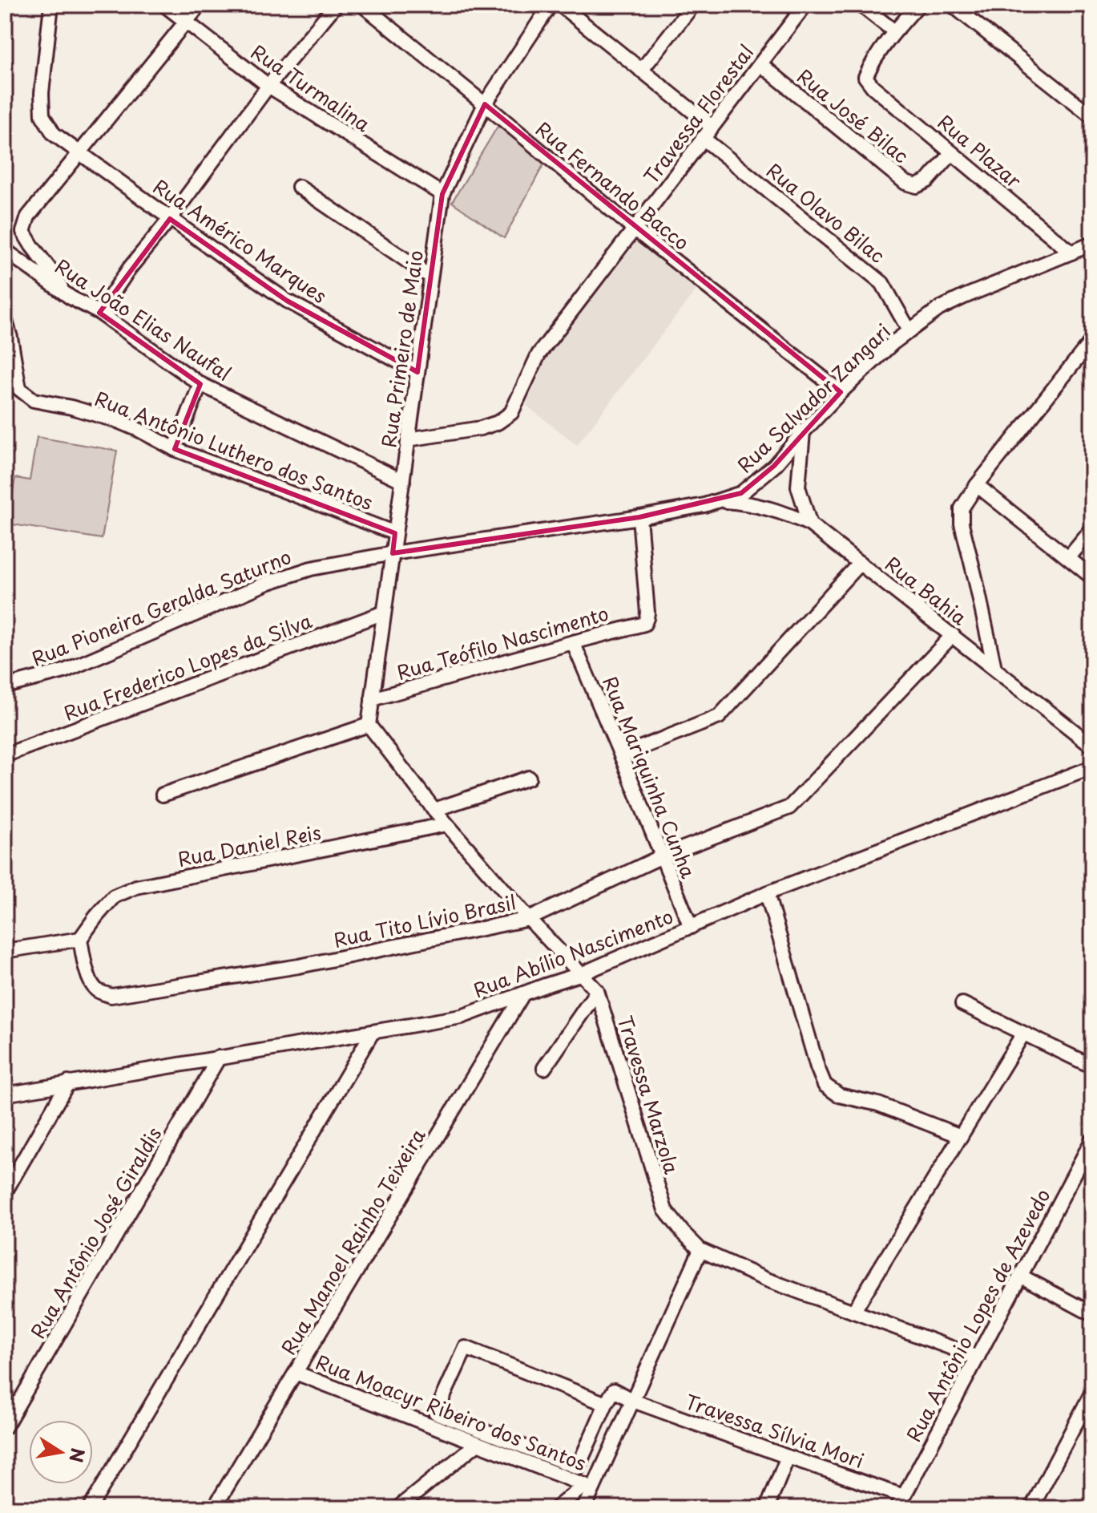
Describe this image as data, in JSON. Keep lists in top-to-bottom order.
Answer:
{
  "streets": {
    "street": [
      "Rua Turmalina",
      "Travessa Florestal",
      "Rua José Bilac",
      "Rua Plazar",
      "Rua Fernando Bacco",
      "Rua Olavo Bilac",
      "Rua Américo Marques",
      "Rua João Elias Naufal",
      "Rua Primeiro de Maio",
      "Rua Salvador Zangari",
      "Rua Antônio Luthero dos Santos",
      "Rua Bahia",
      "Rua Pioneira Geralda Saturno",
      "Rua Teófilo Nascimento",
      "Rua Frederico Lopes da Silva",
      "Rua Mariquinha Cunha",
      "Rua Daniel Reis",
      "Rua Tito Lívio Brasil",
      "Rua Abílio Nascimento",
      "Travessa Marzola",
      "Rua Antônio José Giraldis",
      "Rua Manoel Rainho Teixeira",
      "Rua Antônio Lopes de Azevedo",
      "Rua Moacyr Ribeiro dos Santos",
      "Travessa Sílvia Mori"
    ]
  },
  "crossings": [
    ["Rua Turmalina", "Rua Primeiro de Maio"],
    ["Travessa Florestal", "Rua José Bilac"],
    ["Travessa Florestal", "Rua Fernando Bacco"],
    ["Travessa Florestal", "Rua Olavo Bilac"],
    ["Travessa Florestal", "Rua Primeiro de Maio"],
    ["Rua José Bilac", "Rua Plazar"],
    ["Rua Plazar", "Rua Salvador Zangari"],
    ["Rua Fernando Bacco", "Rua Primeiro de Maio"],
    ["Rua Fernando Bacco", "Rua Salvador Zangari"],
    ["Rua Olavo Bilac", "Rua Salvador Zangari"],
    ["Rua Américo Marques", "Rua Primeiro de Maio"],
    ["Rua João Elias Naufal", "Rua Primeiro de Maio"],
    ["Rua Primeiro de Maio", "Rua Salvador Zangari"],
    ["Rua Primeiro de Maio", "Rua Antônio Luthero dos Santos"],
    ["Rua Primeiro de Maio", "Rua Pioneira Geralda Saturno"],
    ["Rua Primeiro de Maio", "Rua Teófilo Nascimento"],
    ["Rua Primeiro de Maio", "Rua Frederico Lopes da Silva"],
    ["Rua Primeiro de Maio", "Travessa Marzola"],
    ["Rua Salvador Zangari", "Rua Bahia"],
    ["Rua Salvador Zangari", "Rua Pioneira Geralda Saturno"],
    ["Rua Salvador Zangari", "Rua Teófilo Nascimento"],
    ["Rua Bahia", "Rua Tito Lívio Brasil"],
    ["Rua Teófilo Nascimento", "Rua Mariquinha Cunha"],
    ["Rua Mariquinha Cunha", "Rua Tito Lívio Brasil"],
    ["Rua Mariquinha Cunha", "Rua Abílio Nascimento"],
    ["Rua Daniel Reis", "Rua Tito Lívio Brasil"],
    ["Rua Daniel Reis", "Travessa Marzola"],
    ["Rua Tito Lívio Brasil", "Travessa Marzola"],
    ["Rua Abílio Nascimento", "Travessa Marzola"],
    ["Rua Abílio Nascimento", "Rua Antônio José Giraldis"],
    ["Rua Abílio Nascimento", "Rua Manoel Rainho Teixeira"],
    ["Travessa Marzola", "Rua Antônio Lopes de Azevedo"],
    ["Rua Manoel Rainho Teixeira", "Rua Moacyr Ribeiro dos Santos"],
    ["Rua Antônio Lopes de Azevedo", "Travessa Sílvia Mori"]
  ],
  "north": "right"
}
